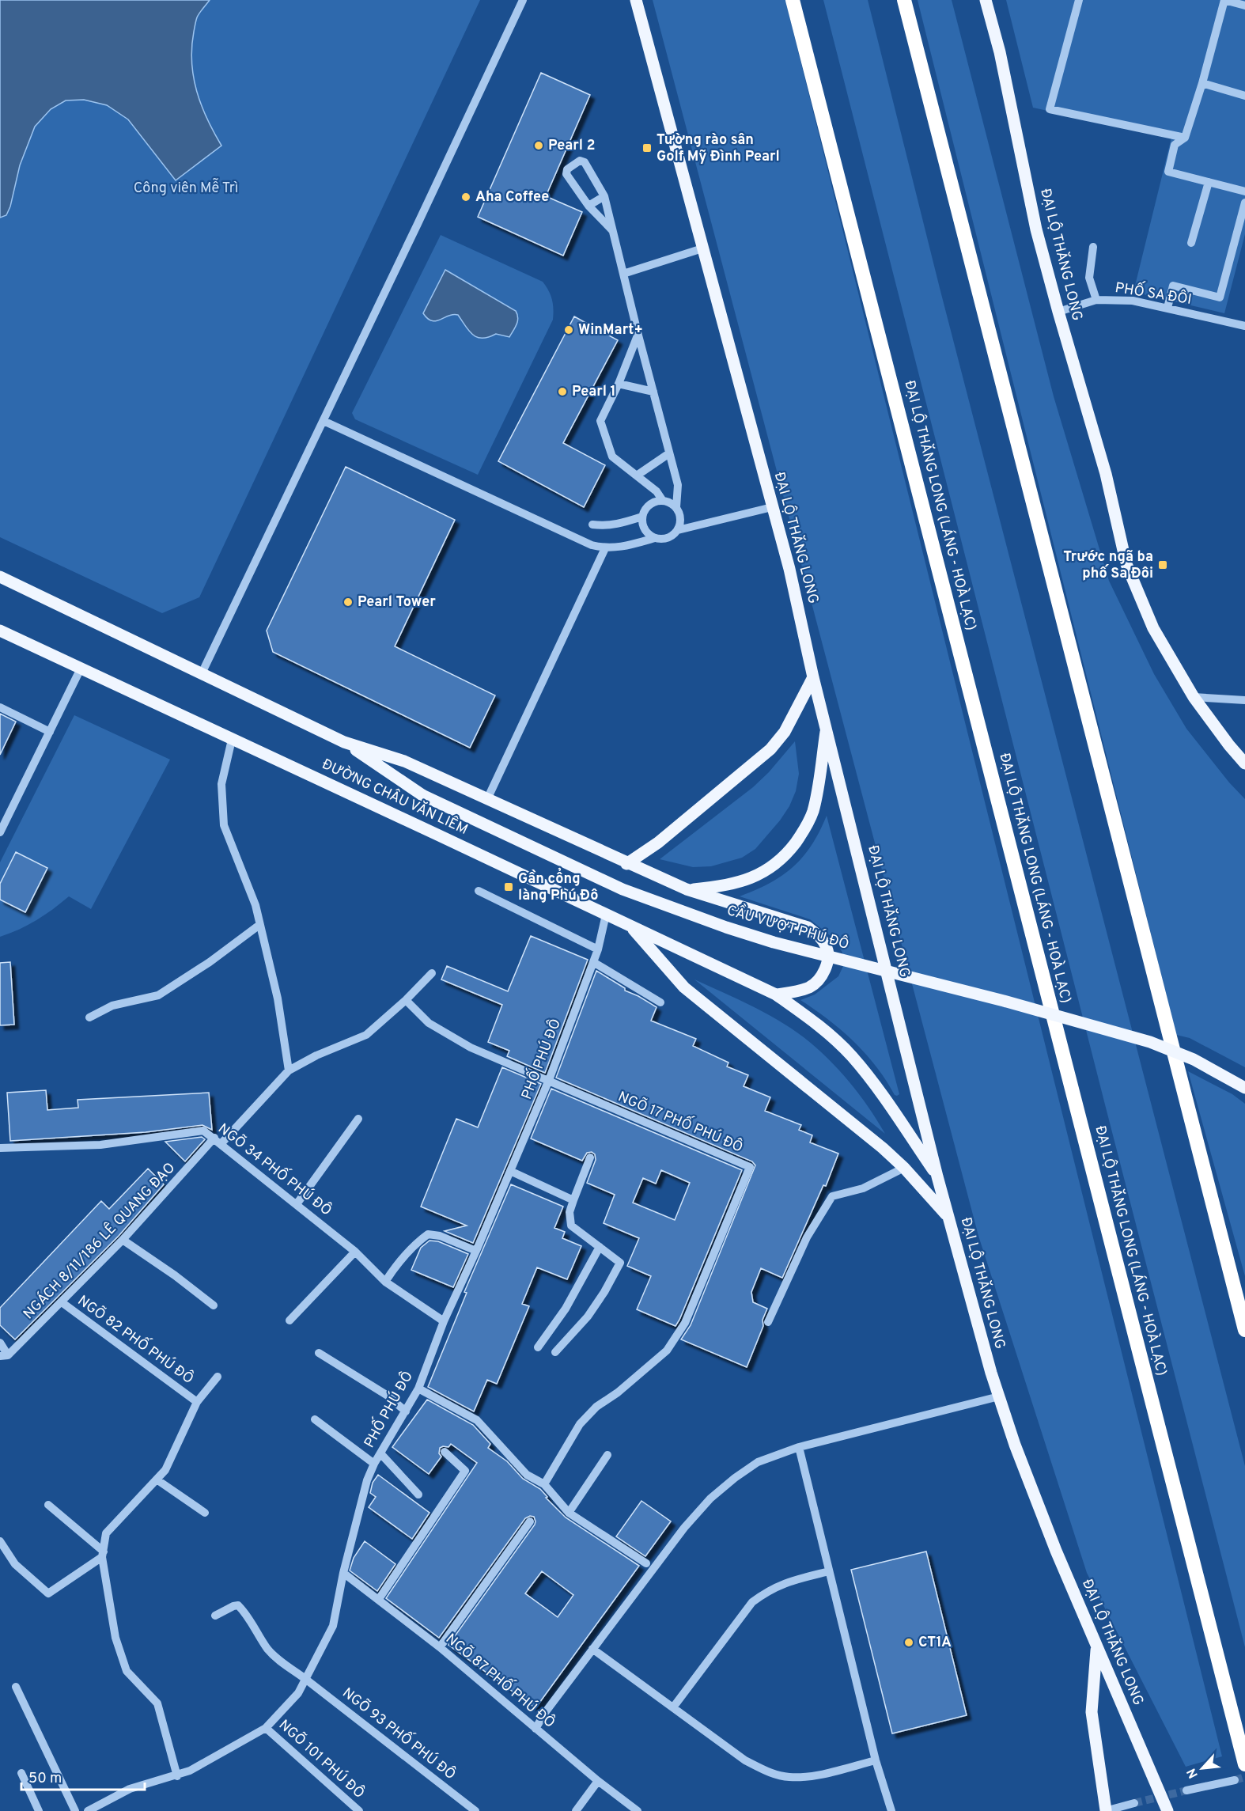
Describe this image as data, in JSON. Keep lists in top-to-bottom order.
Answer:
{
  "streets": {
    "highway": ["ĐẠI LỘ THĂNG LONG (LÁNG - HOÀ LẠC)"],
    "main road": ["ĐẠI LỘ THĂNG LONG", "ĐƯỜNG CHÂU VĂN LIÊM", "CẦU VƯỢT PHÚ ĐÔ"],
    "street": [
      "PHỐ SA ĐÔI",
      "PHỐ PHÚ ĐÔ",
      "NGÕ 17 PHỐ PHÚ ĐÔ",
      "NGÕ 34 PHỐ PHÚ ĐÔ",
      "NGÁCH 8/11/186 LÊ QUANG ĐẠO",
      "NGÕ 82 PHỐ PHÚ ĐÔ",
      "NGÕ 87 PHỐ PHÚ ĐÔ",
      "NGÕ 93 PHỐ PHÚ ĐÔ",
      "NGÕ 101 PHÚ ĐÔ"
    ]
  },
  "crossings": [
    ["ĐẠI LỘ THĂNG LONG", "PHỐ SA ĐÔI"],
    ["ĐẠI LỘ THĂNG LONG", "ĐƯỜNG CHÂU VĂN LIÊM"],
    ["ĐƯỜNG CHÂU VĂN LIÊM", "CẦU VƯỢT PHÚ ĐÔ"],
    ["ĐƯỜNG CHÂU VĂN LIÊM", "PHỐ PHÚ ĐÔ"],
    ["PHỐ PHÚ ĐÔ", "NGÕ 17 PHỐ PHÚ ĐÔ"],
    ["PHỐ PHÚ ĐÔ", "NGÕ 34 PHỐ PHÚ ĐÔ"],
    ["PHỐ PHÚ ĐÔ", "NGÕ 82 PHỐ PHÚ ĐÔ"],
    ["PHỐ PHÚ ĐÔ", "NGÕ 87 PHỐ PHÚ ĐÔ"],
    ["PHỐ PHÚ ĐÔ", "NGÕ 93 PHỐ PHÚ ĐÔ"],
    ["PHỐ PHÚ ĐÔ", "NGÕ 101 PHÚ ĐÔ"],
    ["NGÕ 34 PHỐ PHÚ ĐÔ", "NGÁCH 8/11/186 LÊ QUANG ĐẠO"],
    ["NGÁCH 8/11/186 LÊ QUANG ĐẠO", "NGÕ 82 PHỐ PHÚ ĐÔ"]
  ],
  "parks": ["Công viên Mễ Trì"],
  "places": {
    "other": [
      "Pearl 2",
      "Aha Coffee",
      "WinMart+",
      "Pearl 1",
      "Pearl Tower",
      "CT1A"
    ],
    "transit": ["Tường rào sân Golf Mỹ Đình Pearl", "Trước ngã ba phố Sa Đôi", "Gần cổng làng Phú Đô"]
  },
  "scale_bar": "50 m",
  "north": "bottom left"
}
